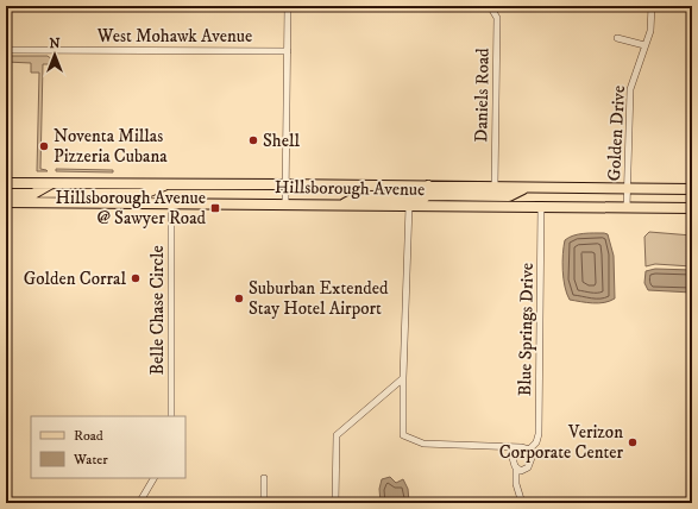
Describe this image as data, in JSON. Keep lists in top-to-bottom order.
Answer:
{
  "streets": {
    "main road": ["Hillsborough Avenue"],
    "street": [
      "West Mohawk Avenue",
      "Daniels Road",
      "Golden Drive",
      "Belle Chase Circle",
      "Blue Springs Drive"
    ]
  },
  "crossings": [
    ["Daniels Road", "Hillsborough Avenue"],
    ["Golden Drive", "Hillsborough Avenue"],
    ["Hillsborough Avenue", "Belle Chase Circle"],
    ["Hillsborough Avenue", "Blue Springs Drive"]
  ],
  "places": {
    "other": [
      "Shell",
      "Noventa Millas Pizzeria Cubana",
      "Golden Corral",
      "Suburban Extended Stay Hotel Airport",
      "Verizon Corporate Center"
    ],
    "transit": ["Hillsborough Avenue @ Sawyer Road"]
  },
  "legend": ["Road", "Water"],
  "north": "top"
}
